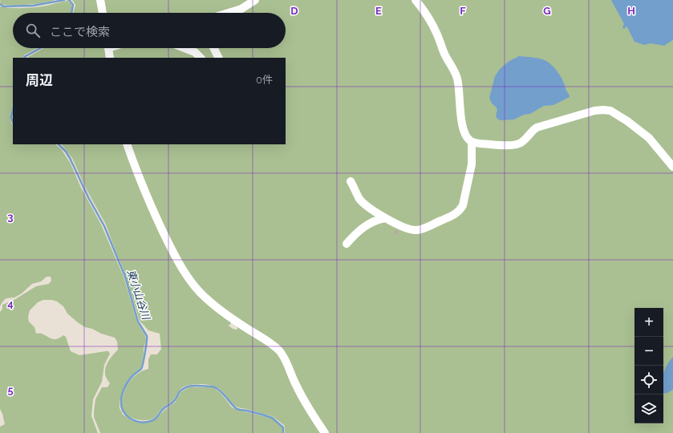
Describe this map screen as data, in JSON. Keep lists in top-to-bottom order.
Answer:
{
  "water": ["東小山谷川"],
  "page": {
    "search": "ここで検索",
    "heading": ["周辺", "0件"],
    "map_buttons": ["+", "−"]
  },
  "grid": {
    "columns": [
      "D",
      "E",
      "F",
      "G",
      "H"
    ],
    "rows": ["3", "4", "5"]
  }
}
